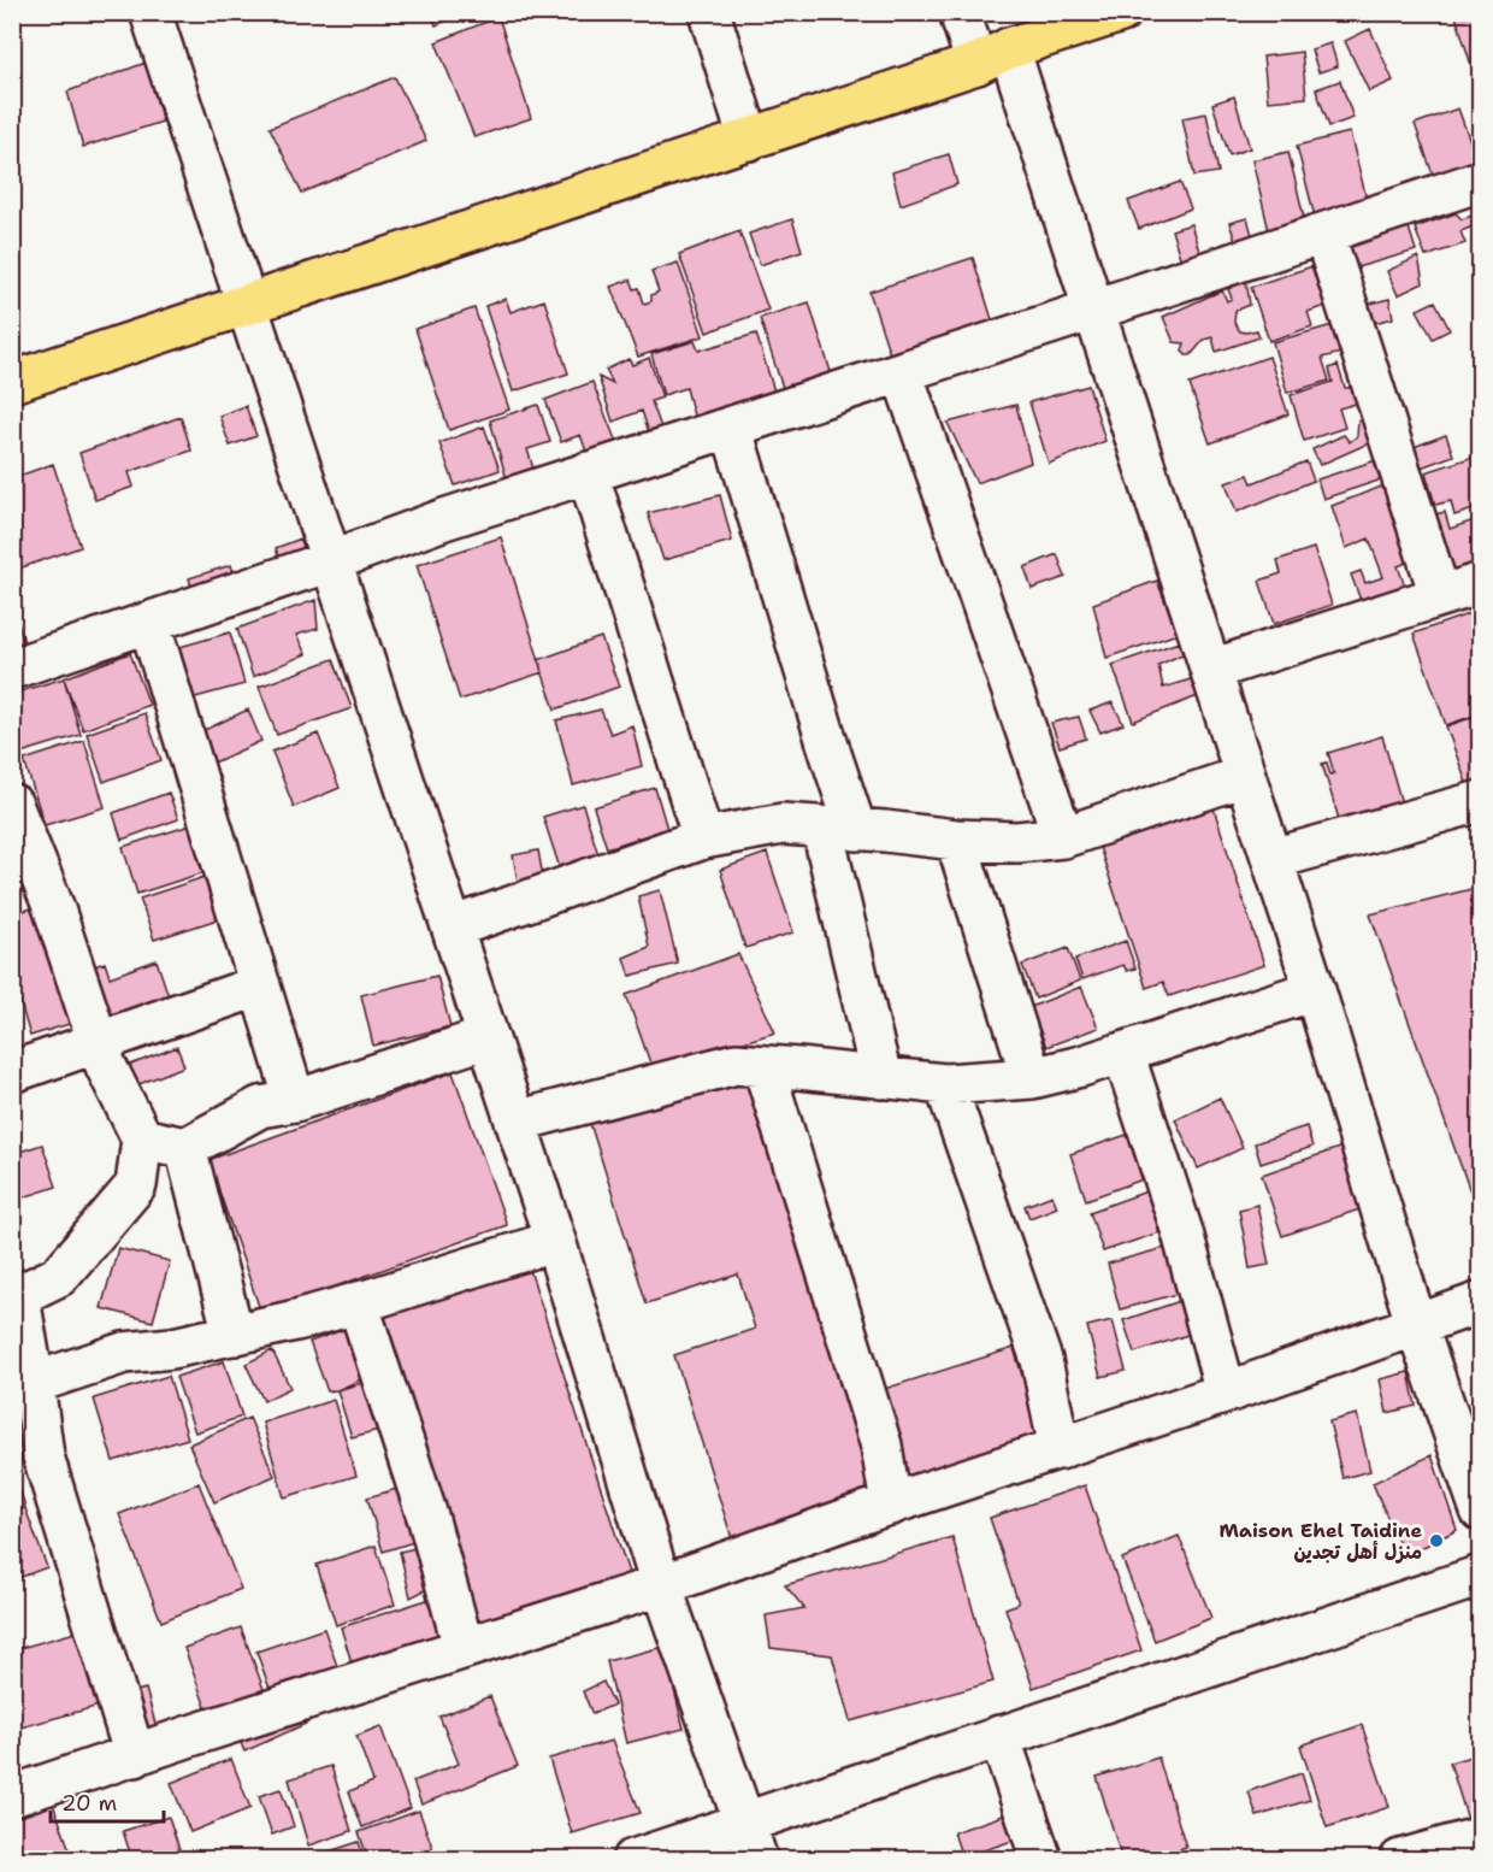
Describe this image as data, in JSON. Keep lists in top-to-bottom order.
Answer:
{
  "places": ["Maison Ehel Tajdine منزل أهل تجدين"],
  "scale_bar": "20 m"
}
